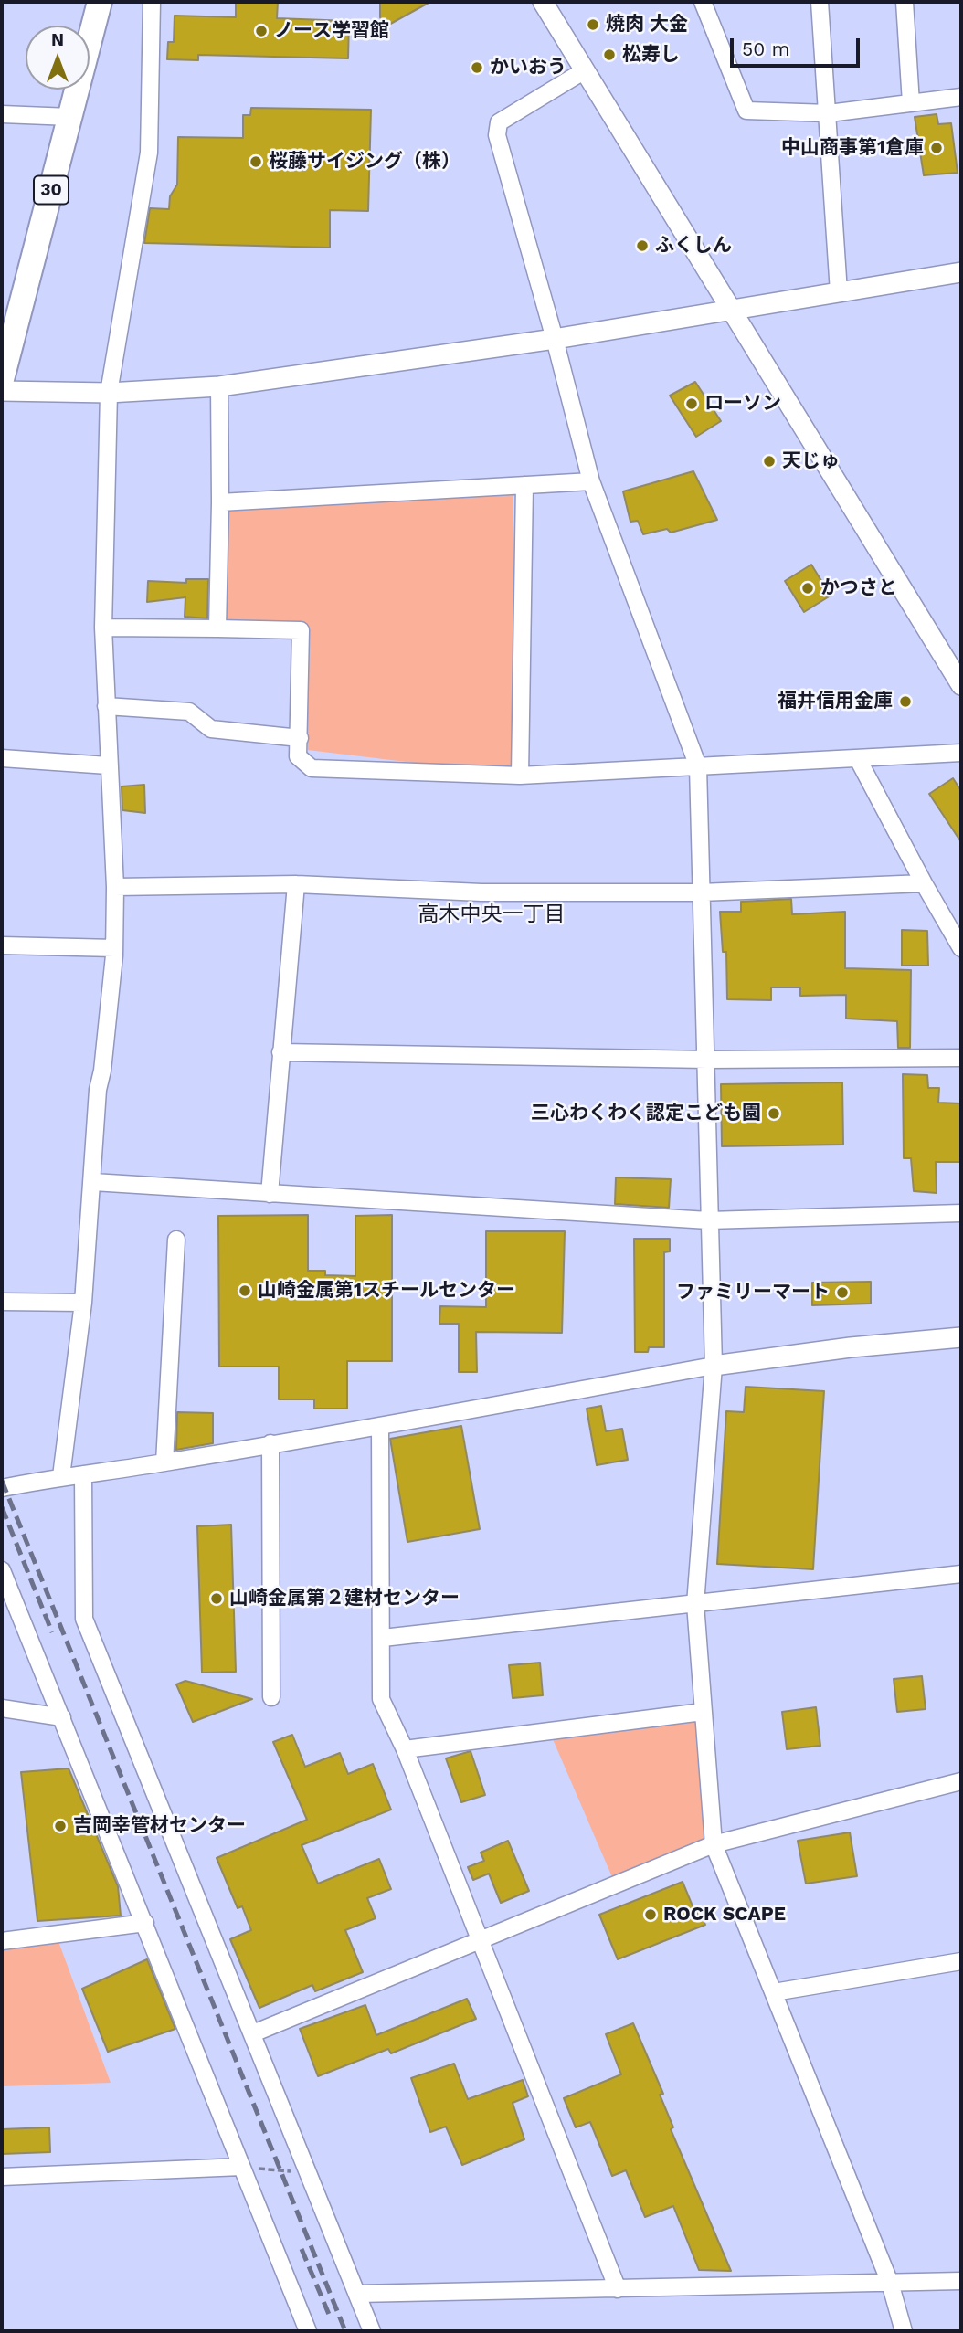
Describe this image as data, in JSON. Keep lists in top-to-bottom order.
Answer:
{
  "streets": {
    "main road": ["30"]
  },
  "districts": ["高木中央一丁目"],
  "places": [
    "焼肉 大金",
    "ノース学習館",
    "松寿し",
    "かいおう",
    "中山商事第1倉庫",
    "桜藤サイジング（株）",
    "ふくしん",
    "ローソン",
    "天じゅ",
    "かつさと",
    "福井信用金庫",
    "三心わくわく認定こども園",
    "山崎金属第1スチールセンター",
    "ファミリーマート",
    "山崎金属第２建材センター",
    "吉岡幸管材センター",
    "ROCK SCAPE"
  ],
  "scale_bar": "50 m",
  "north": "top"
}
